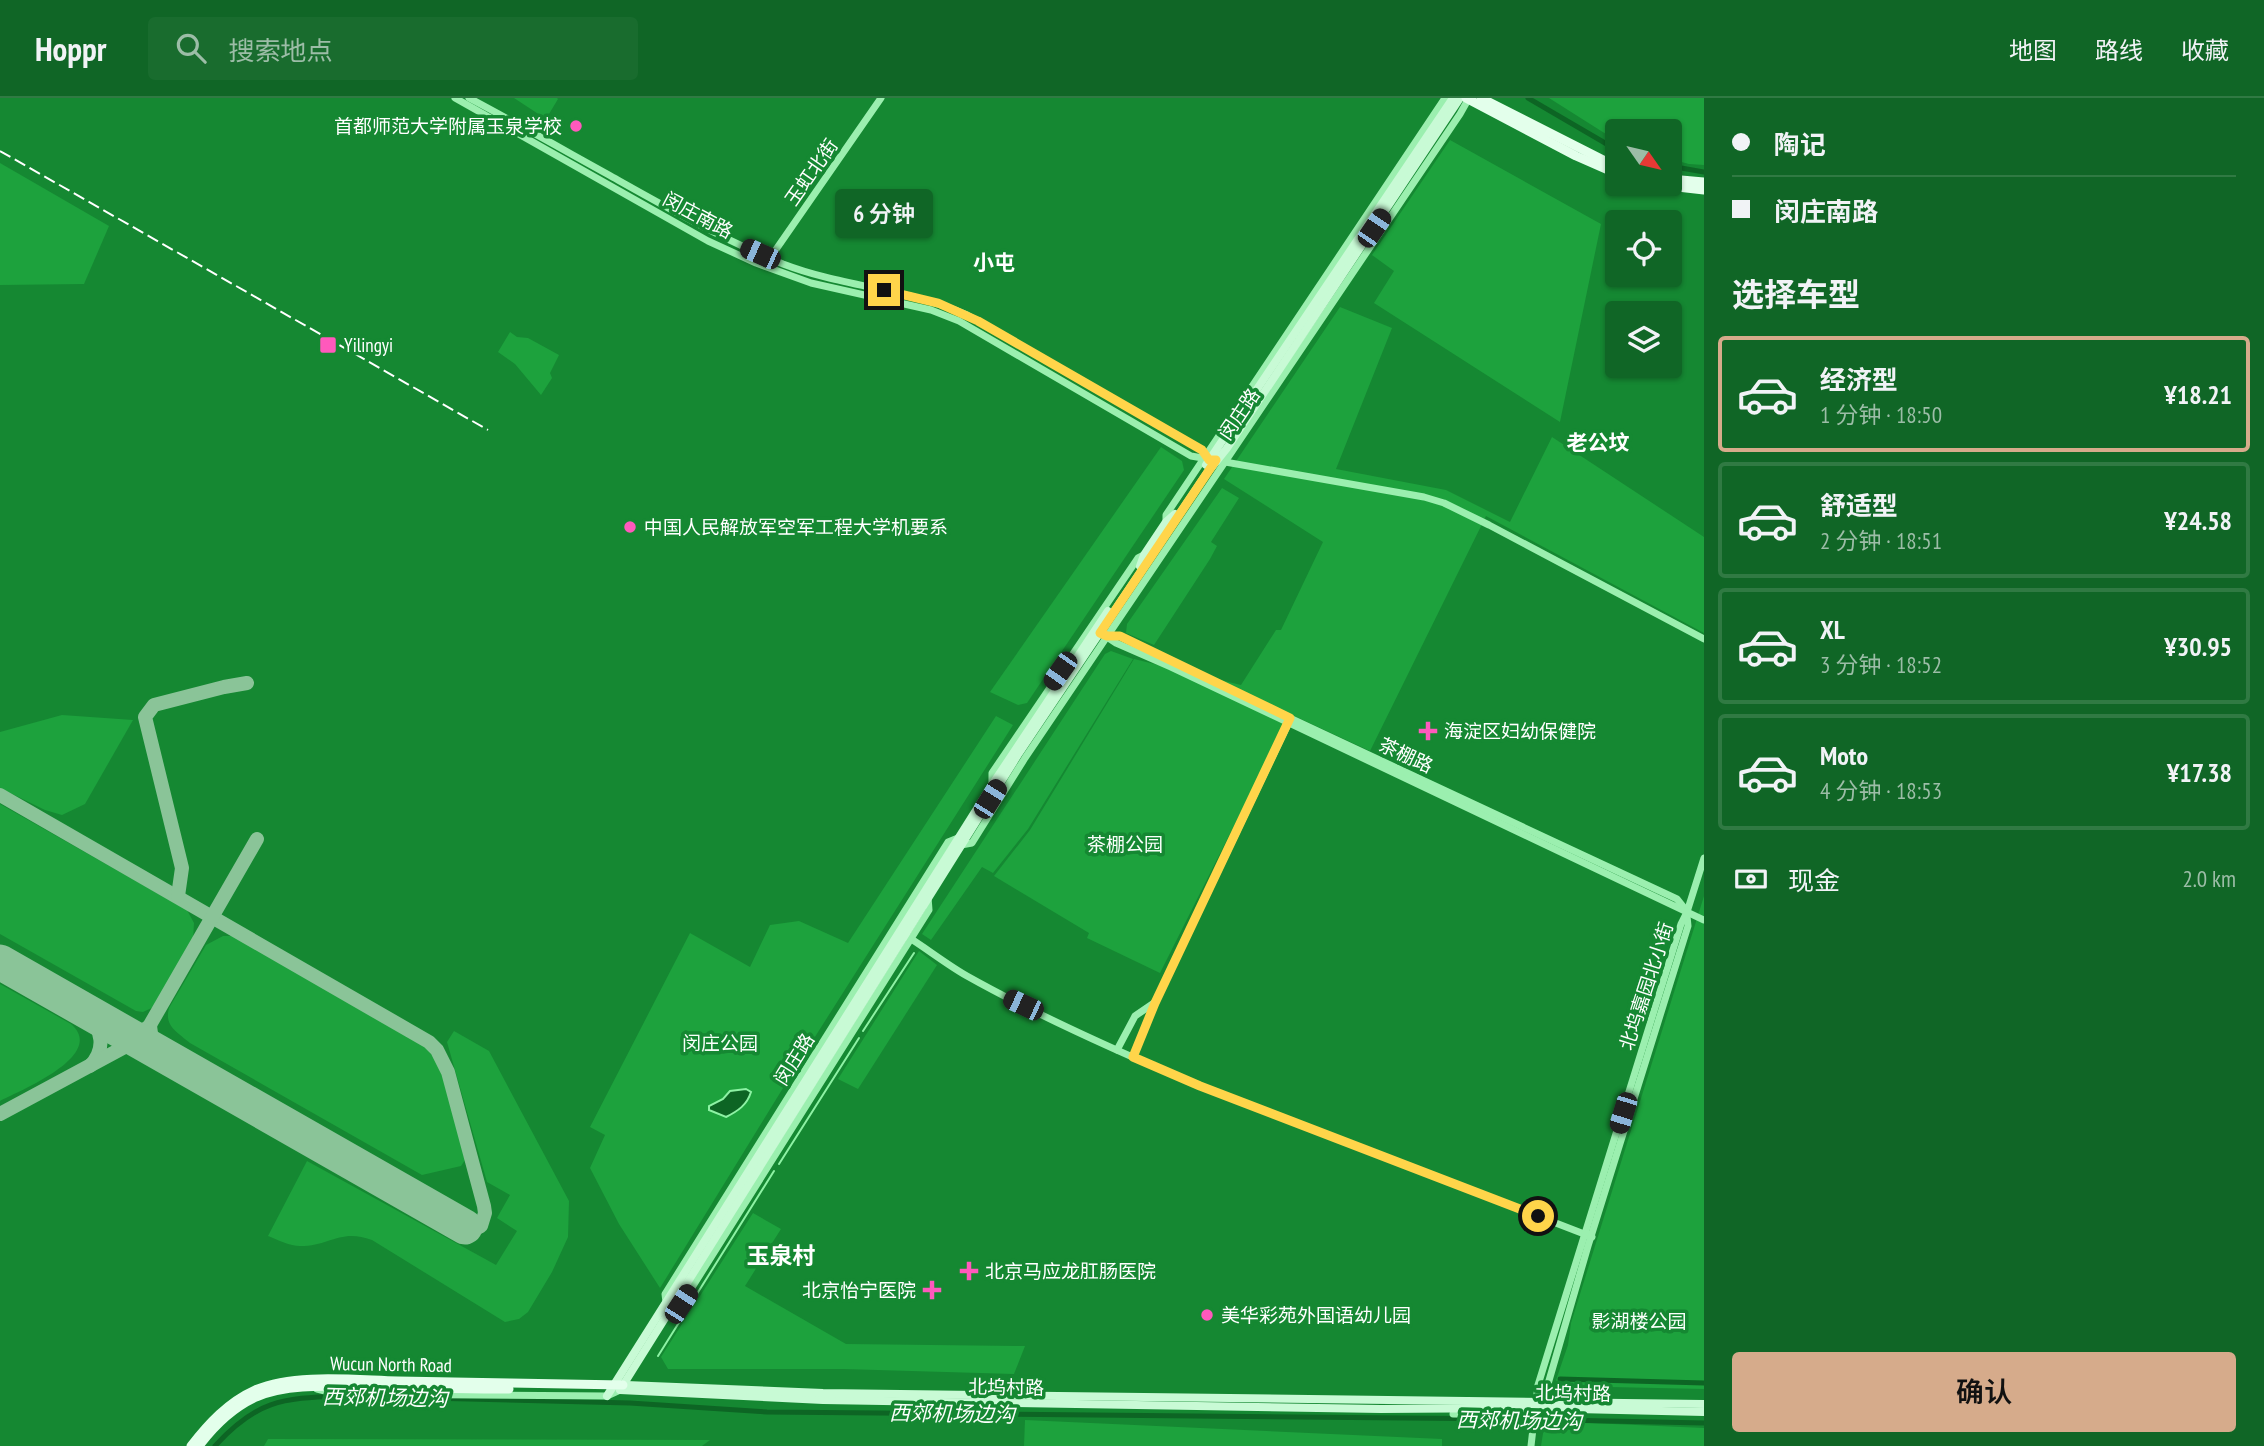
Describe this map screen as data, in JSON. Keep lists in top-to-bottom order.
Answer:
{
  "streets": {
    "main road": ["闵庄路", "Wucun North Road", "北坞村路"],
    "street": [
      "玉虹北街",
      "闵庄南路",
      "茶棚路",
      "北坞嘉园北小街"
    ]
  },
  "crossings": [
    ["玉虹北街", "闵庄南路"],
    ["闵庄南路", "闵庄路"],
    ["闵庄路", "茶棚路"],
    ["闵庄路", "Wucun North Road"],
    ["闵庄路", "北坞村路"],
    ["茶棚路", "北坞嘉园北小街"],
    ["北坞嘉园北小街", "北坞村路"],
    ["Wucun North Road", "北坞村路"]
  ],
  "districts": ["小屯", "老公坟", "玉泉村"],
  "water": ["西郊机场边沟"],
  "parks": ["茶棚公园", "闵庄公园", "影湖楼公园"],
  "places": {
    "other": ["首都师范大学附属玉泉学校", "中国人民解放军空军工程大学机要系", "美华彩苑外国语幼儿园"],
    "transit": ["Yilingyi"],
    "health": ["海淀区妇幼保健院", "北京马应龙肛肠医院", "北京怡宁医院"]
  },
  "north": "bottom right",
  "page": {
    "header": "Hoppr",
    "search": "搜索地点",
    "nav": ["地图", "路线", "收藏"],
    "banner": ["陶记", "闵庄南路"],
    "bubble": "6 分钟",
    "heading": "选择车型",
    "list": [
      {
        "name": "经济型",
        "note": "1 分钟 · 18:50",
        "value": "¥18.21"
      },
      {
        "name": "舒适型",
        "note": "2 分钟 · 18:51",
        "value": "¥24.58"
      },
      {
        "name": "XL",
        "note": "3 分钟 · 18:52",
        "value": "¥30.95"
      },
      {
        "name": "Moto",
        "note": "4 分钟 · 18:53",
        "value": "¥17.38"
      }
    ],
    "pay": ["现金", "2.0 km"],
    "buttons": "确认"
  }
}
